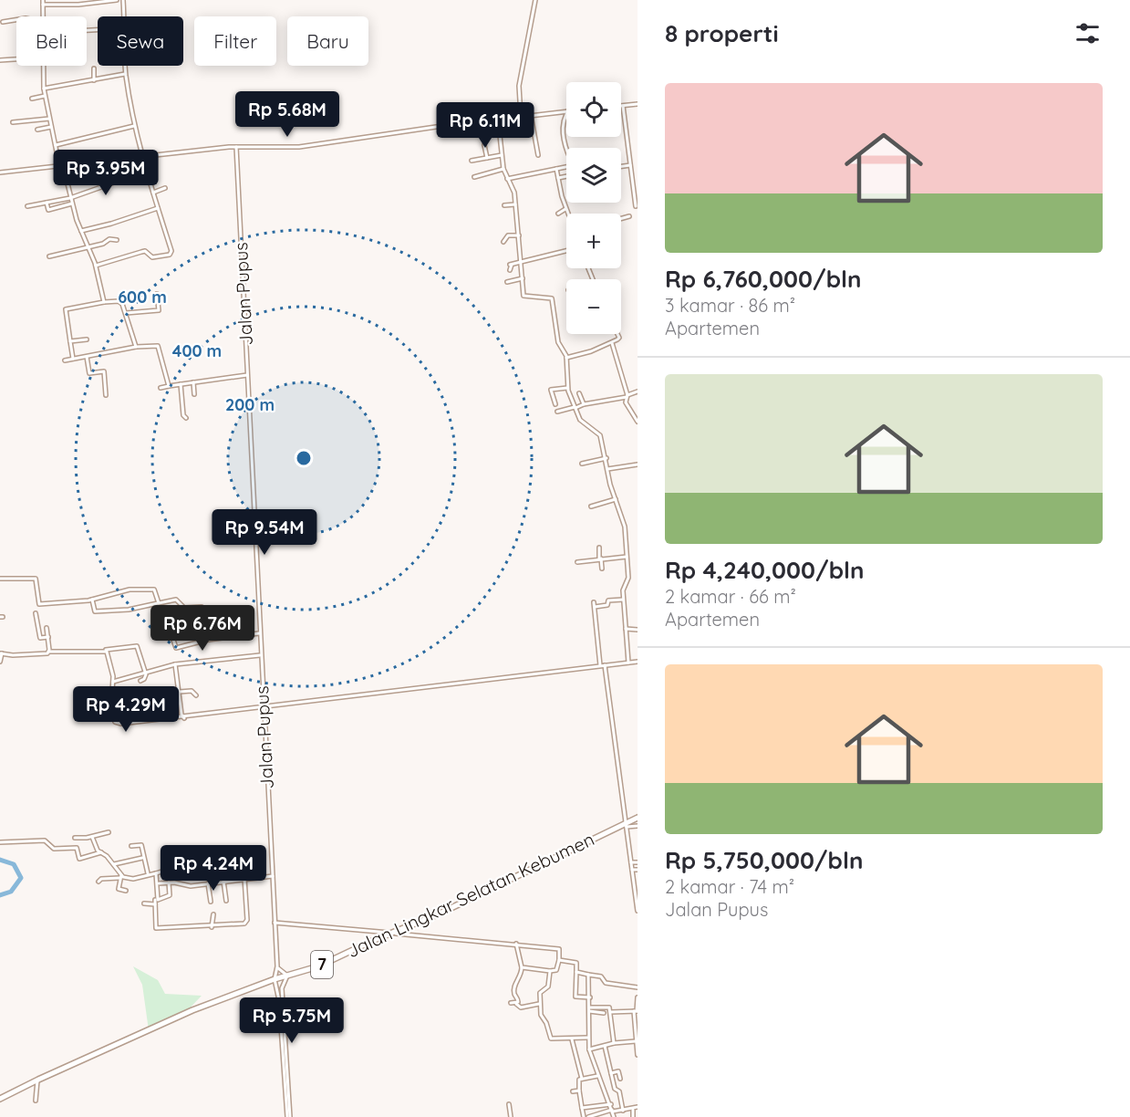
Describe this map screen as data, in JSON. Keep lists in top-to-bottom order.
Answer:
{
  "streets": {
    "highway": ["Jalan Lingkar Selatan Kebumen", "7"],
    "street": ["Jalan Pupus"]
  },
  "crossings": [
    ["Jalan Pupus", "Jalan Lingkar Selatan Kebumen"]
  ],
  "page": {
    "heading": "8 properti",
    "chip": [
      "Beli",
      "Sewa",
      "Filter",
      "Baru"
    ],
    "list": [
      {
        "name": "Rp 6,760,000/bln",
        "note": "3 kamar · 86 m² · Apartemen"
      },
      {
        "name": "Rp 4,240,000/bln",
        "note": "2 kamar · 66 m² · Apartemen"
      },
      {
        "name": "Rp 5,750,000/bln",
        "note": "2 kamar · 74 m² · Jalan Pupus"
      }
    ],
    "map_buttons": ["+", "−"],
    "price": [
      "Rp 5.68M",
      "Rp 6.11M",
      "Rp 3.95M",
      "Rp 9.54M",
      "Rp 6.76M",
      "Rp 4.29M",
      "Rp 4.24M",
      "Rp 5.75M"
    ]
  },
  "rings": ["600 m", "400 m", "200 m"]
}
